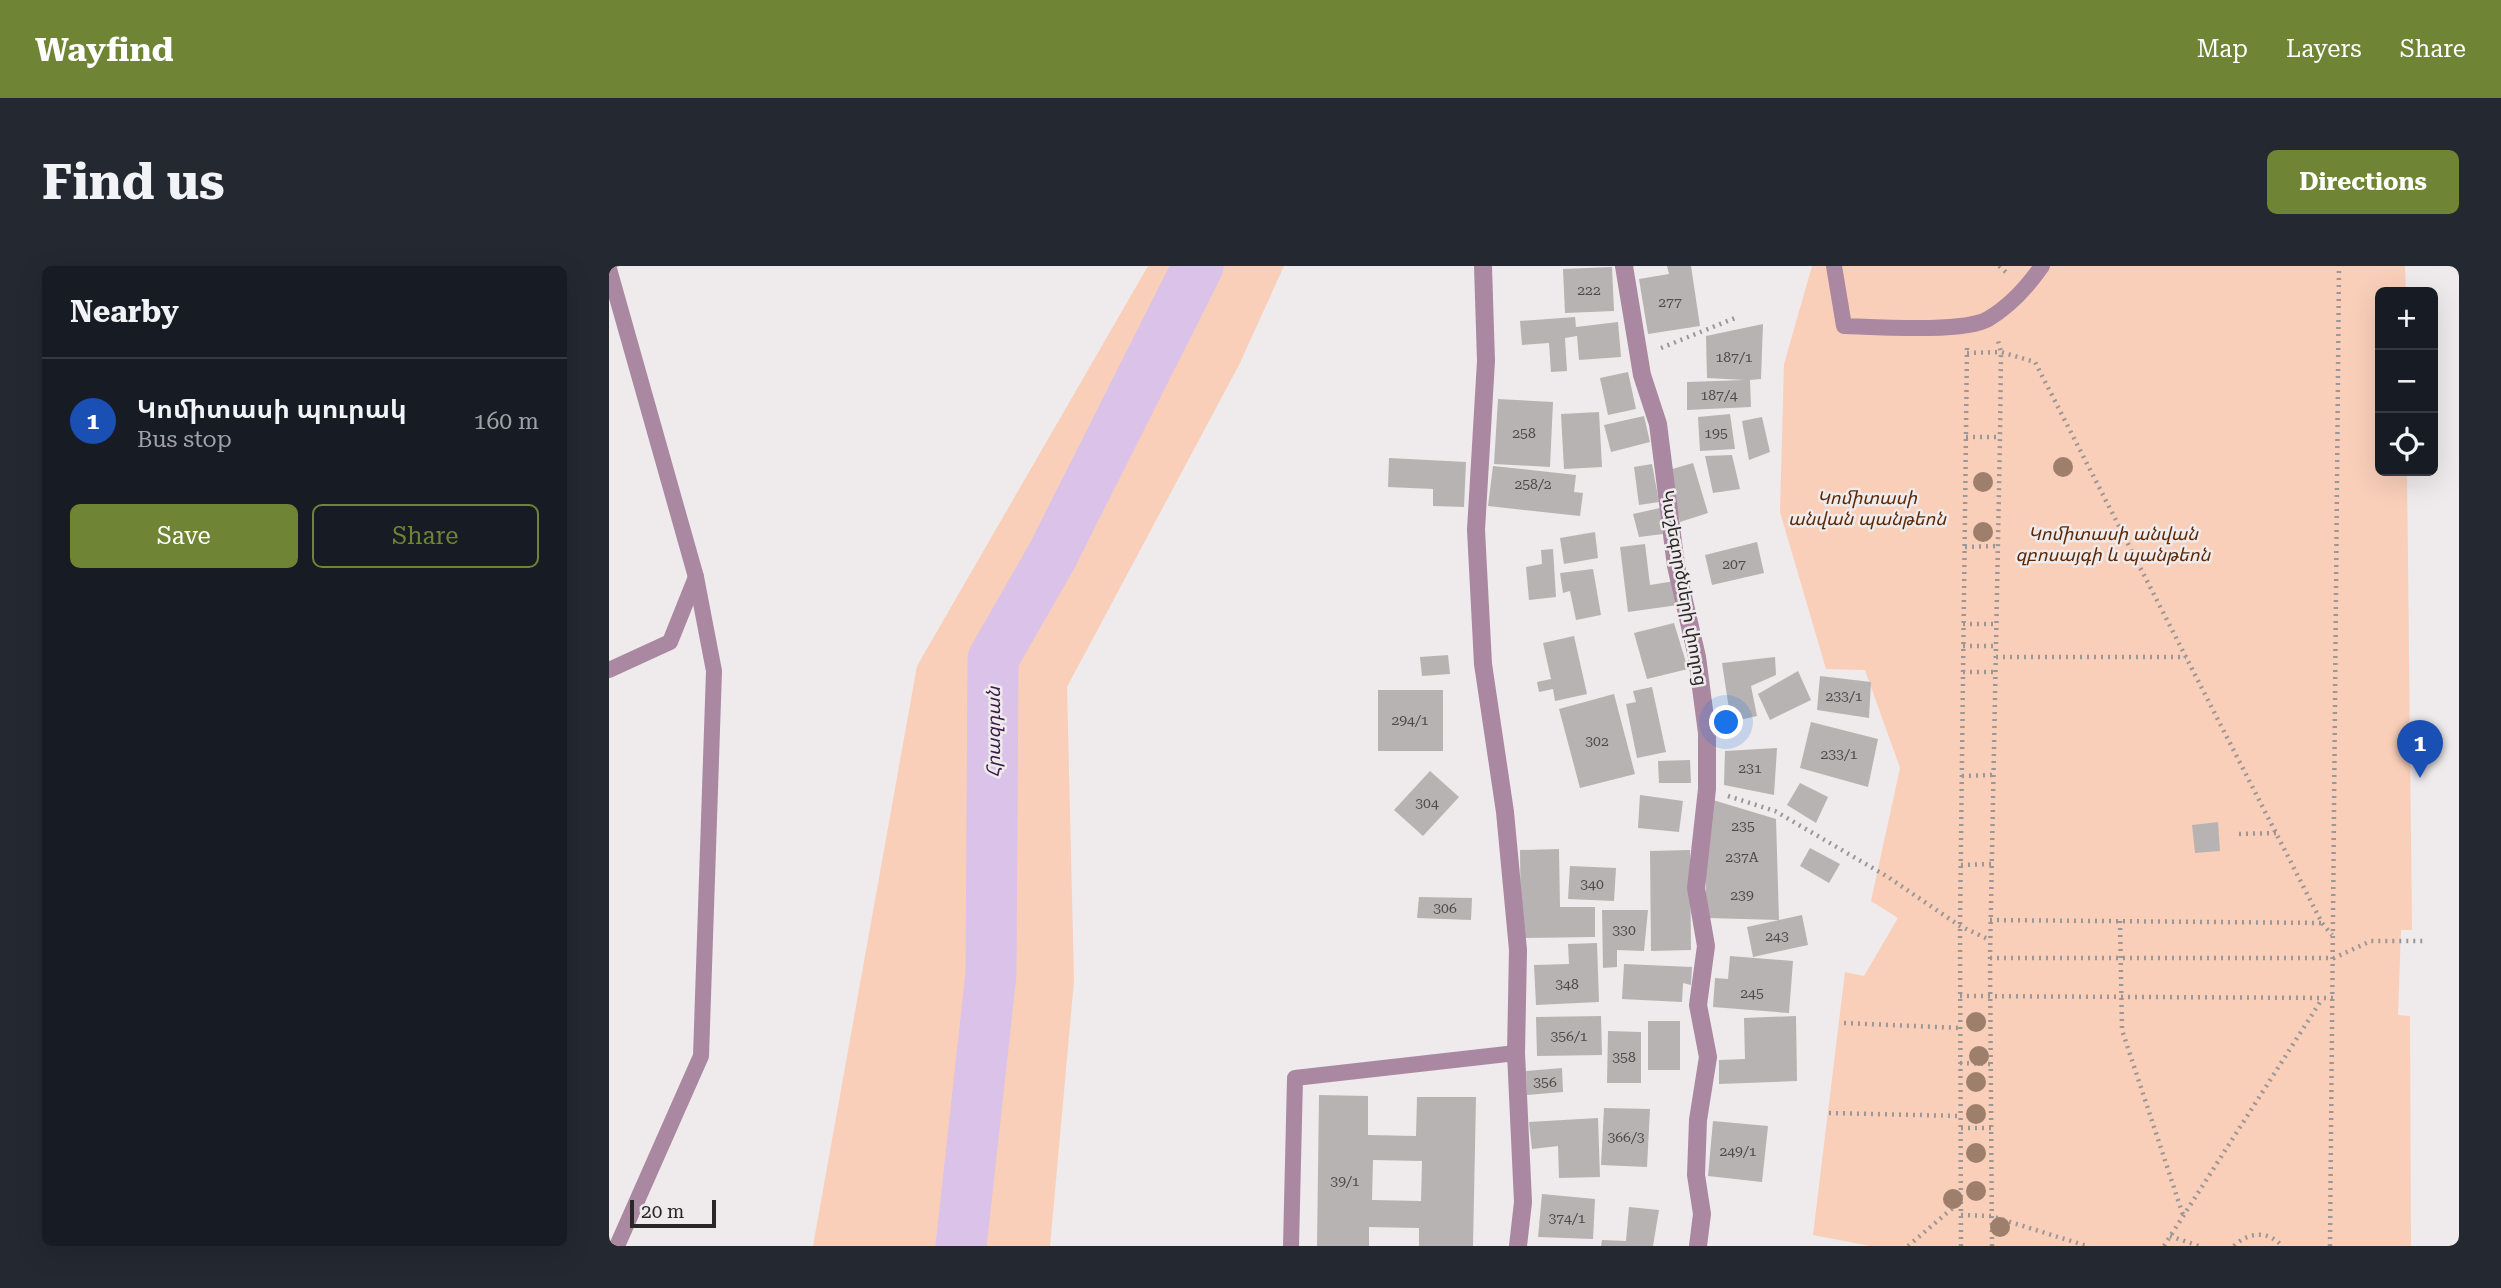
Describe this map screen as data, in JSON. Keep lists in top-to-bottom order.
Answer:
{
  "streets": {
    "street": ["Կաշեգործների փողոց"]
  },
  "water": ["Հրազդան"],
  "parks": ["Կոմիտասի անվան պանթեոն", "Կոմիտասի անվան զբոսայգի և պանթեոն"],
  "house_numbers": [
    "222",
    "277",
    "187/1",
    "187/4",
    "258",
    "195",
    "258/2",
    "207",
    "233/1",
    "294/1",
    "302",
    "233/1",
    "231",
    "304",
    "235",
    "237A",
    "340",
    "239",
    "306",
    "330",
    "243",
    "348",
    "245",
    "356/1",
    "358",
    "356",
    "366/3",
    "249/1",
    "39/1",
    "374/1"
  ],
  "scale_bar": "20 m",
  "page": {
    "header": "Wayfind",
    "nav": ["Map", "Layers", "Share"],
    "buttons": [
      "Directions",
      ["Save", "Share"]
    ],
    "title": "Find us",
    "heading": "Nearby",
    "map_buttons": ["+", "−"],
    "list": [
      {
        "mark": "1",
        "name": "Կոմիտասի պուրակ",
        "note": "Bus stop",
        "value": "160 m"
      }
    ],
    "pins": "1",
    "scale": "20 m"
  }
}
